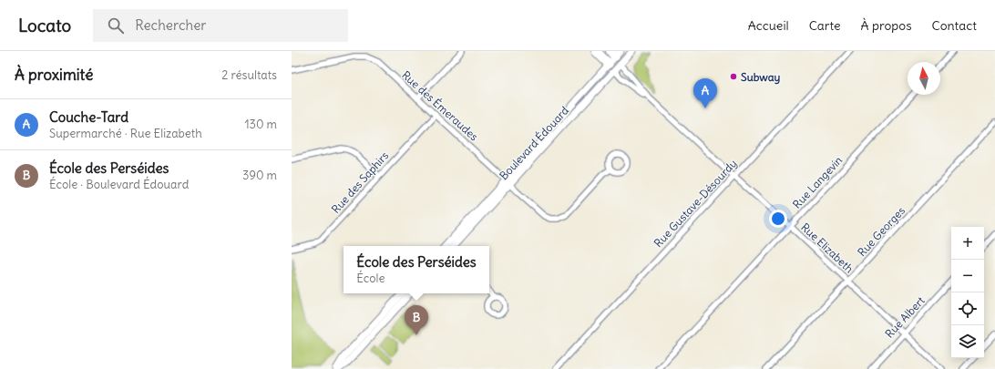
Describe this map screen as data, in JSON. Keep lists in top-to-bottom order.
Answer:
{
  "streets": {
    "street": [
      "Rue des Émeraudes",
      "Boulevard Édouard",
      "Rue des Saphirs",
      "Rue Langevin",
      "Rue Gustave-Désourdy",
      "Rue Georges",
      "Rue Elizabeth",
      "Rue Albert"
    ]
  },
  "crossings": [
    ["Rue des Émeraudes", "Boulevard Édouard"],
    ["Rue des Émeraudes", "Rue des Saphirs"],
    ["Boulevard Édouard", "Rue Elizabeth"],
    ["Rue Langevin", "Rue Elizabeth"],
    ["Rue Gustave-Désourdy", "Rue Elizabeth"],
    ["Rue Georges", "Rue Elizabeth"],
    ["Rue Elizabeth", "Rue Albert"]
  ],
  "places": ["Subway"],
  "north": "top",
  "page": {
    "header": "Locato",
    "search": "Rechercher",
    "nav": [
      "Accueil",
      "Carte",
      "À propos",
      "Contact"
    ],
    "heading": ["À proximité", "2 résultats"],
    "pins": ["A", "B"],
    "list": [
      {
        "mark": "A",
        "name": "Couche-Tard",
        "note": "Supermarché · Rue Elizabeth",
        "value": "130 m"
      },
      {
        "mark": "B",
        "name": "École des Perséides",
        "note": "École · Boulevard Édouard",
        "value": "390 m"
      }
    ],
    "map_buttons": ["+", "−"],
    "popup": ["École des Perséides", "École"]
  }
}
